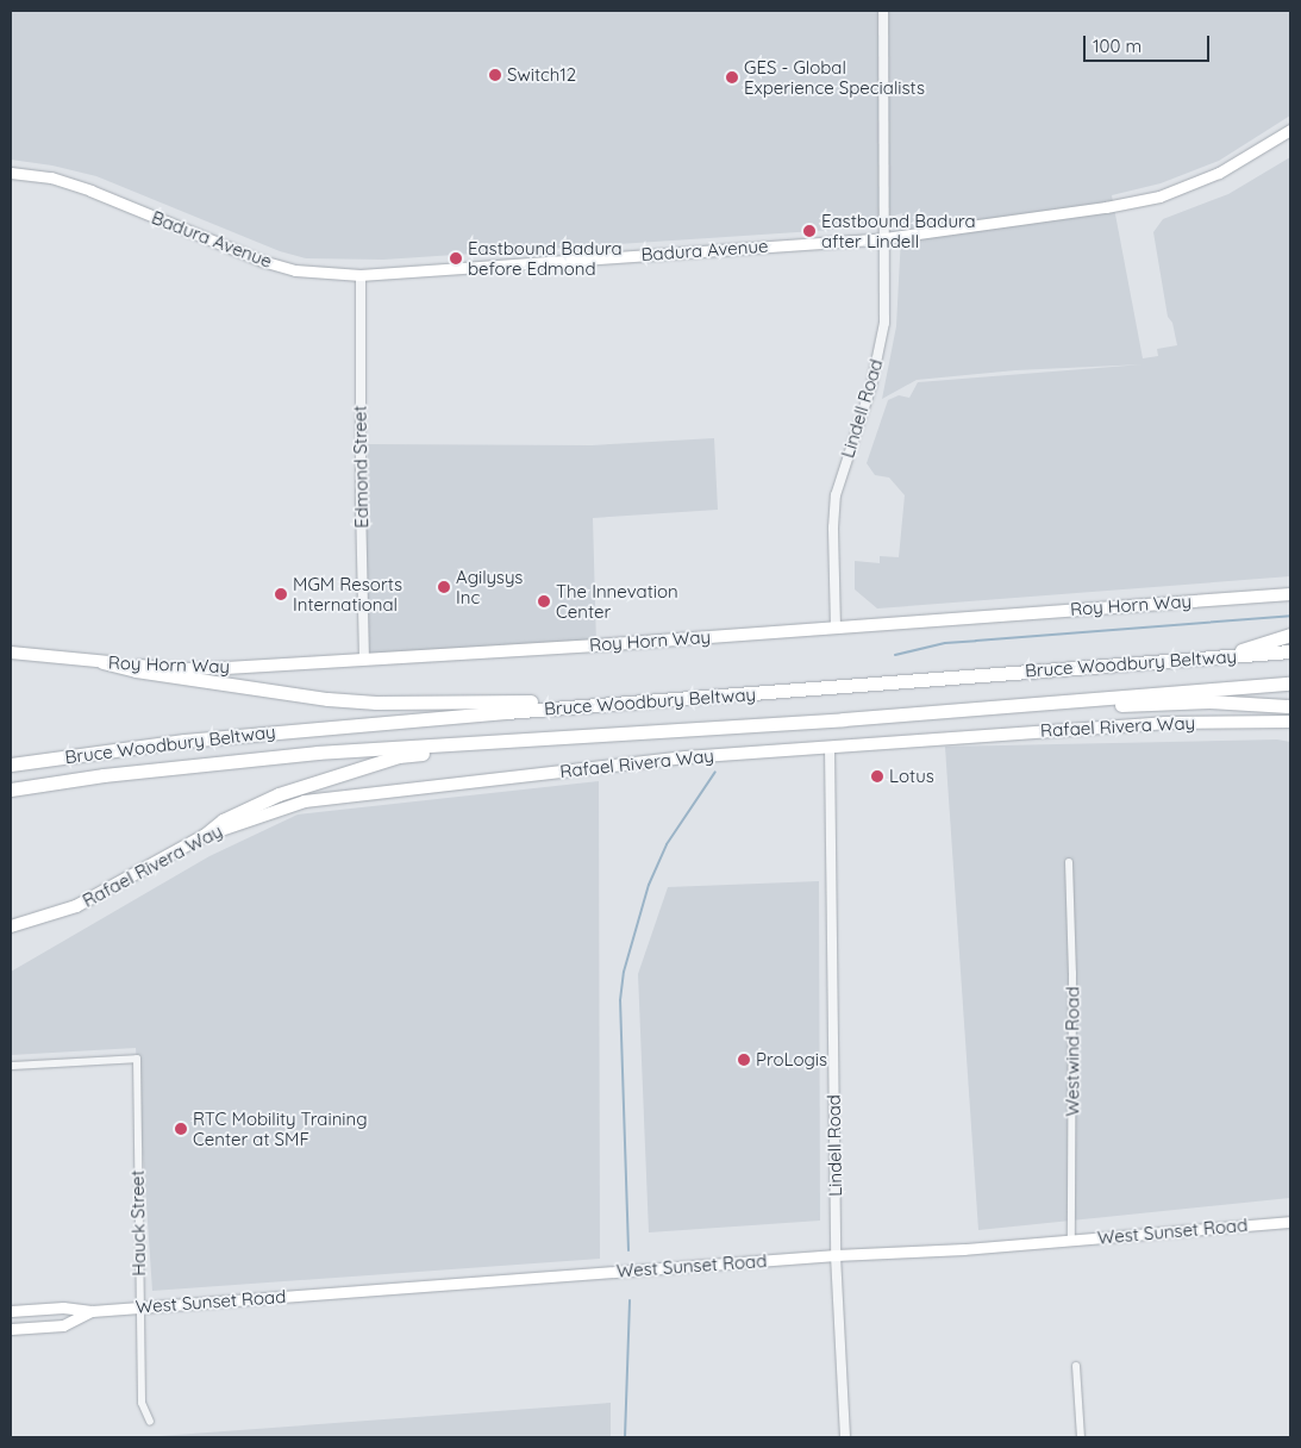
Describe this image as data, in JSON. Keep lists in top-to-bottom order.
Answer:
{
  "streets": {
    "highway": ["Bruce Woodbury Beltway"],
    "main road": [
      "Badura Avenue",
      "Roy Horn Way",
      "Rafael Rivera Way",
      "West Sunset Road"
    ],
    "street": [
      "Lindell Road",
      "Edmond Street",
      "Westwind Road",
      "Hauck Street"
    ]
  },
  "crossings": [
    ["Badura Avenue", "Lindell Road"],
    ["Badura Avenue", "Edmond Street"],
    ["Lindell Road", "Roy Horn Way"],
    ["Lindell Road", "Rafael Rivera Way"],
    ["Lindell Road", "West Sunset Road"],
    ["Edmond Street", "Roy Horn Way"],
    ["Westwind Road", "West Sunset Road"],
    ["Hauck Street", "West Sunset Road"]
  ],
  "places": [
    "Switch12",
    "GES - Global Experience Specialists",
    "Eastbound Badura after Lindell",
    "Eastbound Badura before Edmond",
    "Agilysys Inc",
    "MGM Resorts International",
    "The Innevation Center",
    "Lotus",
    "ProLogis",
    "RTC Mobility Training Center at SMF"
  ],
  "scale_bar": "100 m"
}
